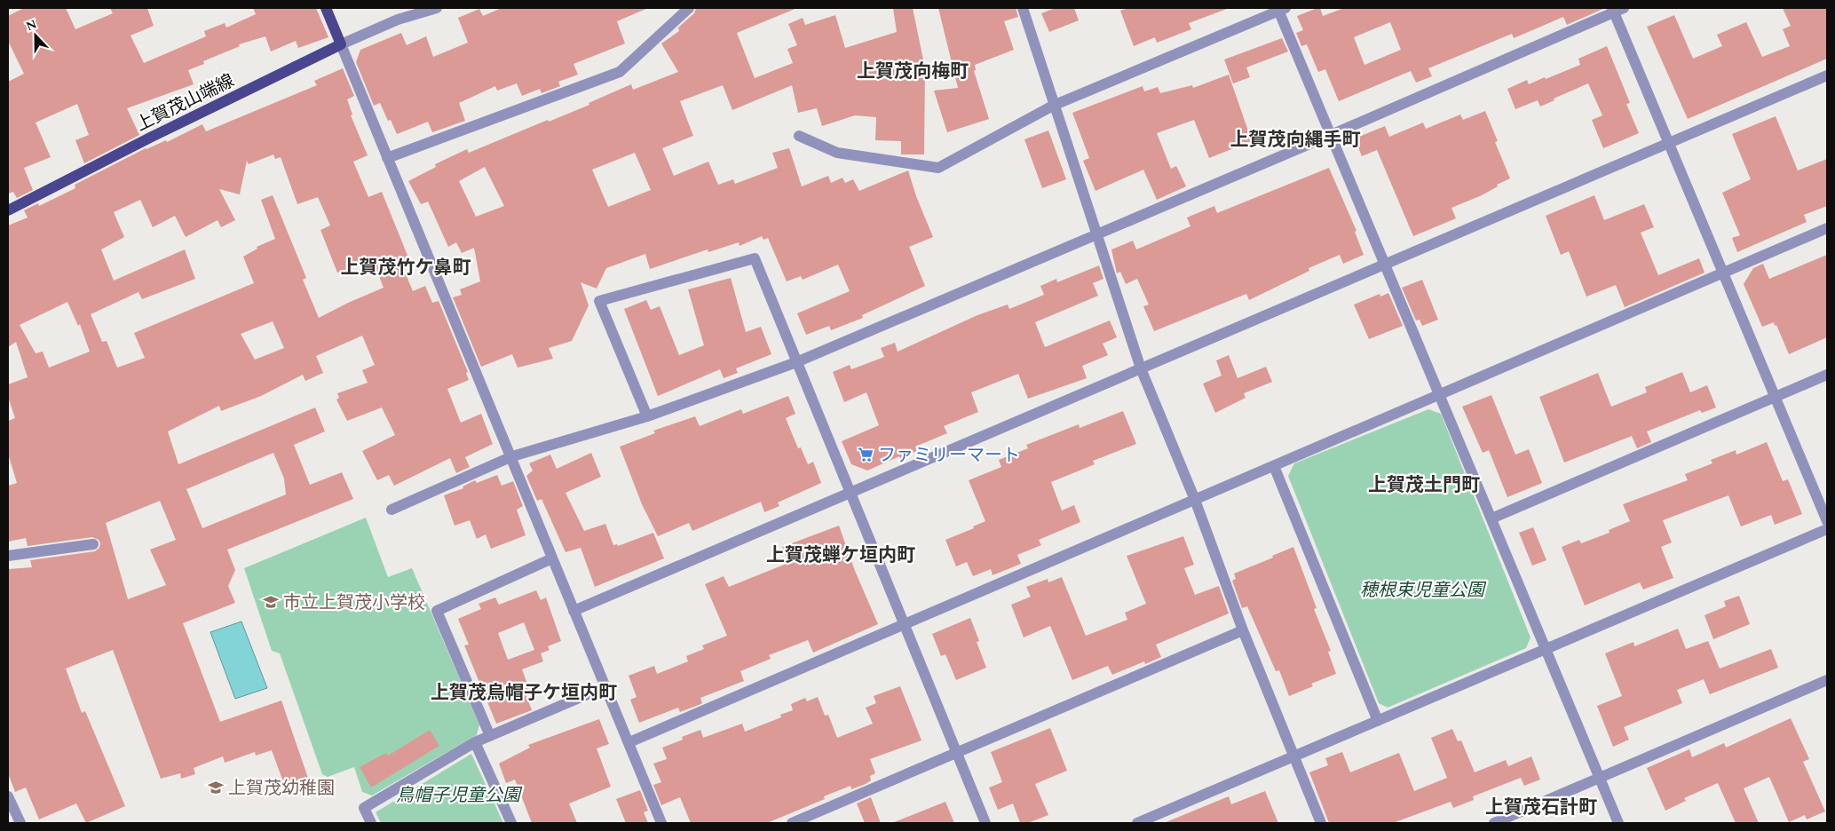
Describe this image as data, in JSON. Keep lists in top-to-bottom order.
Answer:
{
  "streets": {
    "main road": ["上賀茂山端線"]
  },
  "districts": [
    "上賀茂向梅町",
    "上賀茂向縄手町",
    "上賀茂竹ケ鼻町",
    "上賀茂土門町",
    "上賀茂蝉ケ垣内町",
    "上賀茂烏帽子ケ垣内町",
    "上賀茂石計町"
  ],
  "parks": ["穂根束児童公園", "鳥帽子児童公園"],
  "places": {
    "supermarket": ["ファミリーマート"],
    "school or university": ["市立上賀茂小学校", "上賀茂幼稚園"]
  },
  "north": "top"
}
